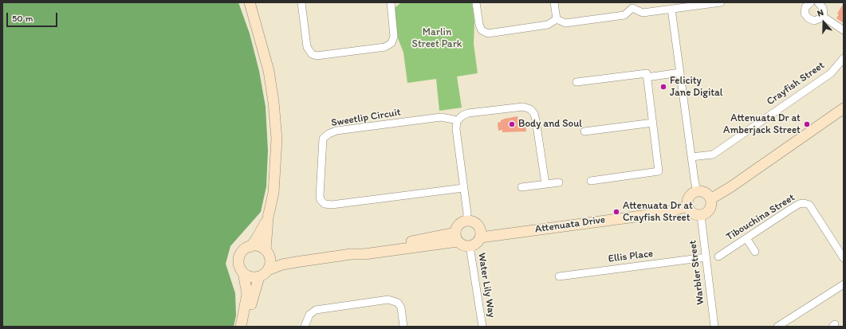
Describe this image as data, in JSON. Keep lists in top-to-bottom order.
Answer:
{
  "streets": {
    "street": [
      "Crayfish Street",
      "Sweetlip Circuit",
      "Tibouchina Street",
      "Attenuata Drive",
      "Ellis Place",
      "Warbler Street",
      "Water Lily Way"
    ]
  },
  "crossings": [
    ["Attenuata Drive", "Warbler Street"],
    ["Attenuata Drive", "Water Lily Way"],
    ["Ellis Place", "Warbler Street"]
  ],
  "parks": ["Marlin Street Park"],
  "places": [
    "Felicity Jane Digital",
    "Body and Soul",
    "Attenuata Dr at Amberjack Street",
    "Attenuata Dr at Crayfish Street"
  ],
  "scale_bar": "50 m",
  "north": "top"
}
